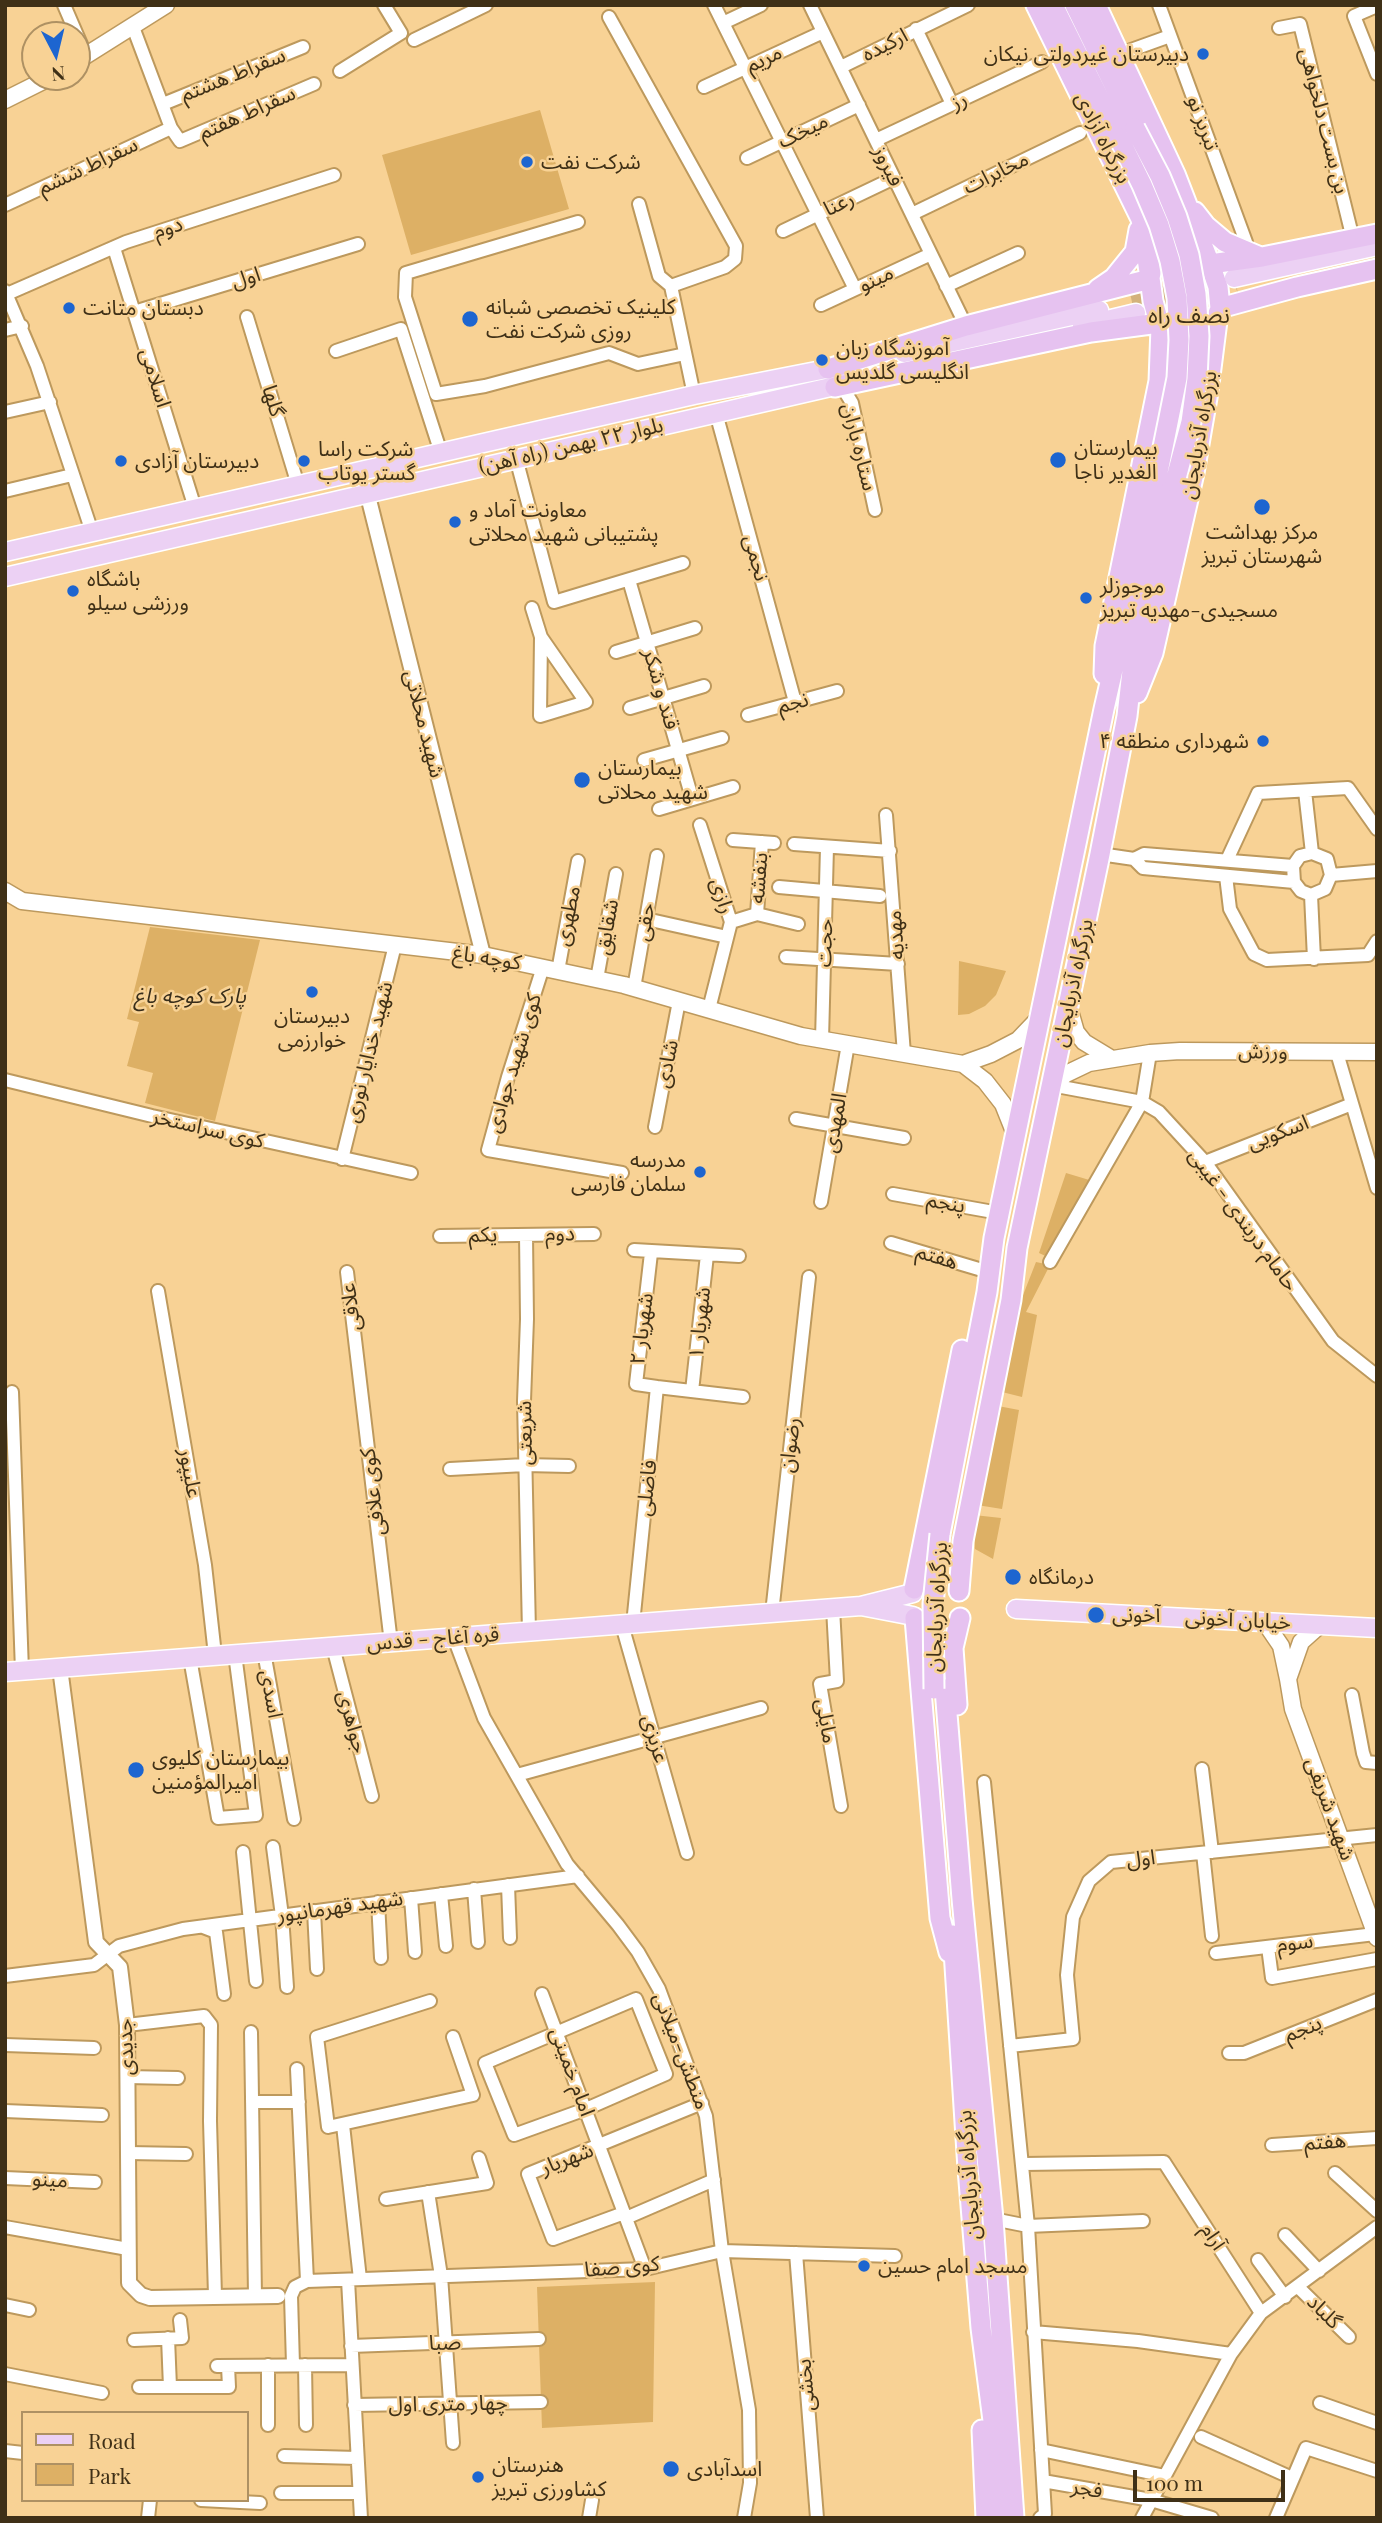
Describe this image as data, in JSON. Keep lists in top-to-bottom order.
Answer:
{
  "streets": {
    "highway": ["بزرگراه آزادی", "بزرگراه آذربایجان"],
    "main road": [
      "بلوار ۲۲ بهمن (راه آهن)",
      "کوچه باغ",
      "ورزش",
      "خیابان آخونی",
      "قره آغاج - قدس",
      "شهید شریفی"
    ],
    "street": [
      "ارکیده",
      "مریم",
      "سقراط هشتم",
      "رز",
      "سقراط هفتم",
      "بن بست دلخواهی",
      "تبریز نو",
      "میخک",
      "سقراط ششم",
      "فیروز",
      "مخابرات",
      "رعنا",
      "دوم",
      "اول",
      "مینو",
      "اسلامی",
      "گلها",
      "ستاره باران",
      "نجمی",
      "قند و شکر",
      "نجم",
      "شهید محلاتی",
      "بنفشه",
      "رازی",
      "مطهری",
      "حقی",
      "شقایق",
      "مهدیه",
      "حجت",
      "شهید خدایار نوری",
      "کوی شهید جوادی",
      "شادی",
      "المهدی",
      "کوی سراستخر",
      "اسکویی",
      "پنجم",
      "حامام دربندی - غیبی",
      "یکم",
      "هفتم",
      "علاقی",
      "شهریار ۱",
      "شهریار ۲",
      "شریعتی",
      "رضوان",
      "علیپور",
      "فاضلی",
      "کوی علافی",
      "اسدی",
      "مایلی",
      "جواهری",
      "عزیزی",
      "شهید قهرمانپور",
      "سوم",
      "جدیدی",
      "منطش-میلانی",
      "امام خمینی",
      "شهریار",
      "آرام",
      "کوی صفا",
      "گلباد",
      "صبا",
      "بخشی",
      "چهار متری اول",
      "فجر"
    ]
  },
  "crossings": [
    ["ارکیده", "فیروز"],
    ["مریم", "فیروز"],
    ["رز", "فیروز"],
    ["سقراط هفتم", "سقراط ششم"],
    ["میخک", "فیروز"],
    ["بزرگراه آزادی", "بزرگراه آذربایجان"],
    ["فیروز", "مخابرات"],
    ["فیروز", "رعنا"],
    ["فیروز", "مینو"],
    ["دوم", "اسلامی"],
    ["دوم", "یکم"],
    ["دوم", "شریعتی"],
    ["اول", "اسلامی"],
    ["اول", "شهید شریفی"],
    ["اسلامی", "بلوار ۲۲ بهمن (راه آهن)"],
    ["گلها", "بلوار ۲۲ بهمن (راه آهن)"],
    ["بزرگراه آذربایجان", "ورزش"],
    ["بزرگراه آذربایجان", "پنجم"],
    ["بزرگراه آذربایجان", "حامام دربندی - غیبی"],
    ["بزرگراه آذربایجان", "هفتم"],
    ["بلوار ۲۲ بهمن (راه آهن)", "ستاره باران"],
    ["بلوار ۲۲ بهمن (راه آهن)", "نجمی"],
    ["بلوار ۲۲ بهمن (راه آهن)", "شهید محلاتی"],
    ["نجمی", "نجم"],
    ["شهید محلاتی", "کوچه باغ"],
    ["رازی", "کوچه باغ"],
    ["مطهری", "کوچه باغ"],
    ["مطهری", "کوی شهید جوادی"],
    ["حقی", "کوچه باغ"],
    ["شقایق", "کوچه باغ"],
    ["مهدیه", "کوچه باغ"],
    ["حجت", "کوچه باغ"],
    ["کوچه باغ", "شهید خدایار نوری"],
    ["کوچه باغ", "کوی شهید جوادی"],
    ["کوچه باغ", "شادی"],
    ["کوچه باغ", "المهدی"],
    ["شهید خدایار نوری", "کوی سراستخر"],
    ["ورزش", "حامام دربندی - غیبی"],
    ["اسکویی", "حامام دربندی - غیبی"],
    ["یکم", "شریعتی"],
    ["علاقی", "کوی علافی"],
    ["شهریار ۲", "فاضلی"],
    ["شریعتی", "قره آغاج - قدس"],
    ["رضوان", "قره آغاج - قدس"],
    ["علیپور", "قره آغاج - قدس"],
    ["فاضلی", "قره آغاج - قدس"],
    ["فاضلی", "عزیزی"],
    ["کوی علافی", "قره آغاج - قدس"],
    ["خیابان آخونی", "شهید شریفی"],
    ["قره آغاج - قدس", "اسدی"],
    ["قره آغاج - قدس", "مایلی"],
    ["قره آغاج - قدس", "جواهری"],
    ["قره آغاج - قدس", "عزیزی"],
    ["قره آغاج - قدس", "جدیدی"],
    ["قره آغاج - قدس", "منطش-میلانی"],
    ["شهید شریفی", "سوم"],
    ["شهید قهرمانپور", "جدیدی"],
    ["شهید قهرمانپور", "منطش-میلانی"],
    ["منطش-میلانی", "شهریار"],
    ["منطش-میلانی", "کوی صفا"],
    ["امام خمینی", "شهریار"],
    ["امام خمینی", "کوی صفا"],
    ["کوی صفا", "بخشی"]
  ],
  "districts": ["نصف راه"],
  "parks": ["پارک کوچه باغ"],
  "places": [
    "دبیرستان غیردولتی نیکان",
    "شرکت نفت",
    "دبستان متانت",
    "کلینیک تخصصی شبانه روزی شرکت نفت",
    "آموزشگاه زبان انگلیسی گلدیس",
    "بیمارستان الغدیر ناجا",
    "دبیرستان آزادی",
    "شرکت راسا گستر یوتاب",
    "مرکز بهداشت شهرستان تبریز",
    "معاونت آماد و پشتیبانی شهید محلاتی",
    "باشگاه ورزشی سیلو",
    "موجوزلر مسجیدی-مهدیه تبریز",
    "شهرداری منطقه ۴",
    "بیمارستان شهید محلاتی",
    "دبیرستان خوارزمی",
    "مدرسه سلمان فارسی",
    "درمانگاه",
    "آخونی",
    "بیمارستان کلیوی امیرالمؤمنین",
    "مسجد امام حسین",
    "اسدآبادی",
    "هنرستان کشاورزی تبریز"
  ],
  "legend": ["Road", "Park"],
  "scale_bar": "100 m",
  "north": "bottom"
}
